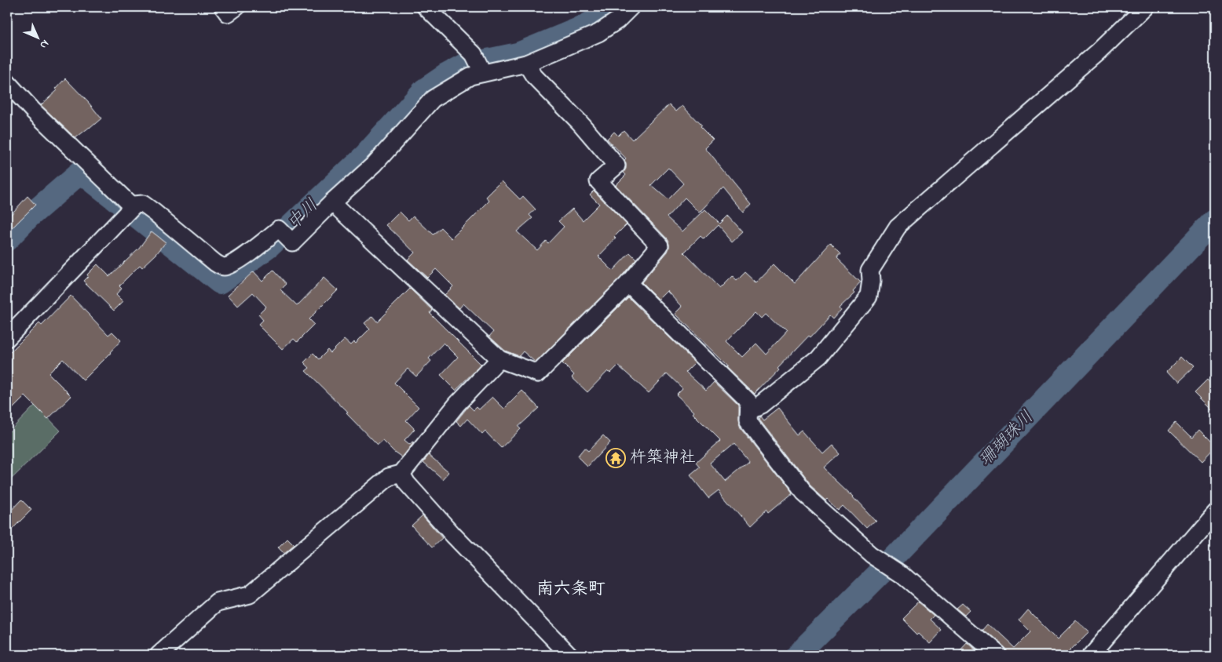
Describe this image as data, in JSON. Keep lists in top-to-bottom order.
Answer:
{
  "districts": ["南六条町"],
  "water": ["中川", "珊瑚珠川"],
  "places": {
    "temple": ["杵築神社"]
  },
  "north": "bottom right"
}
